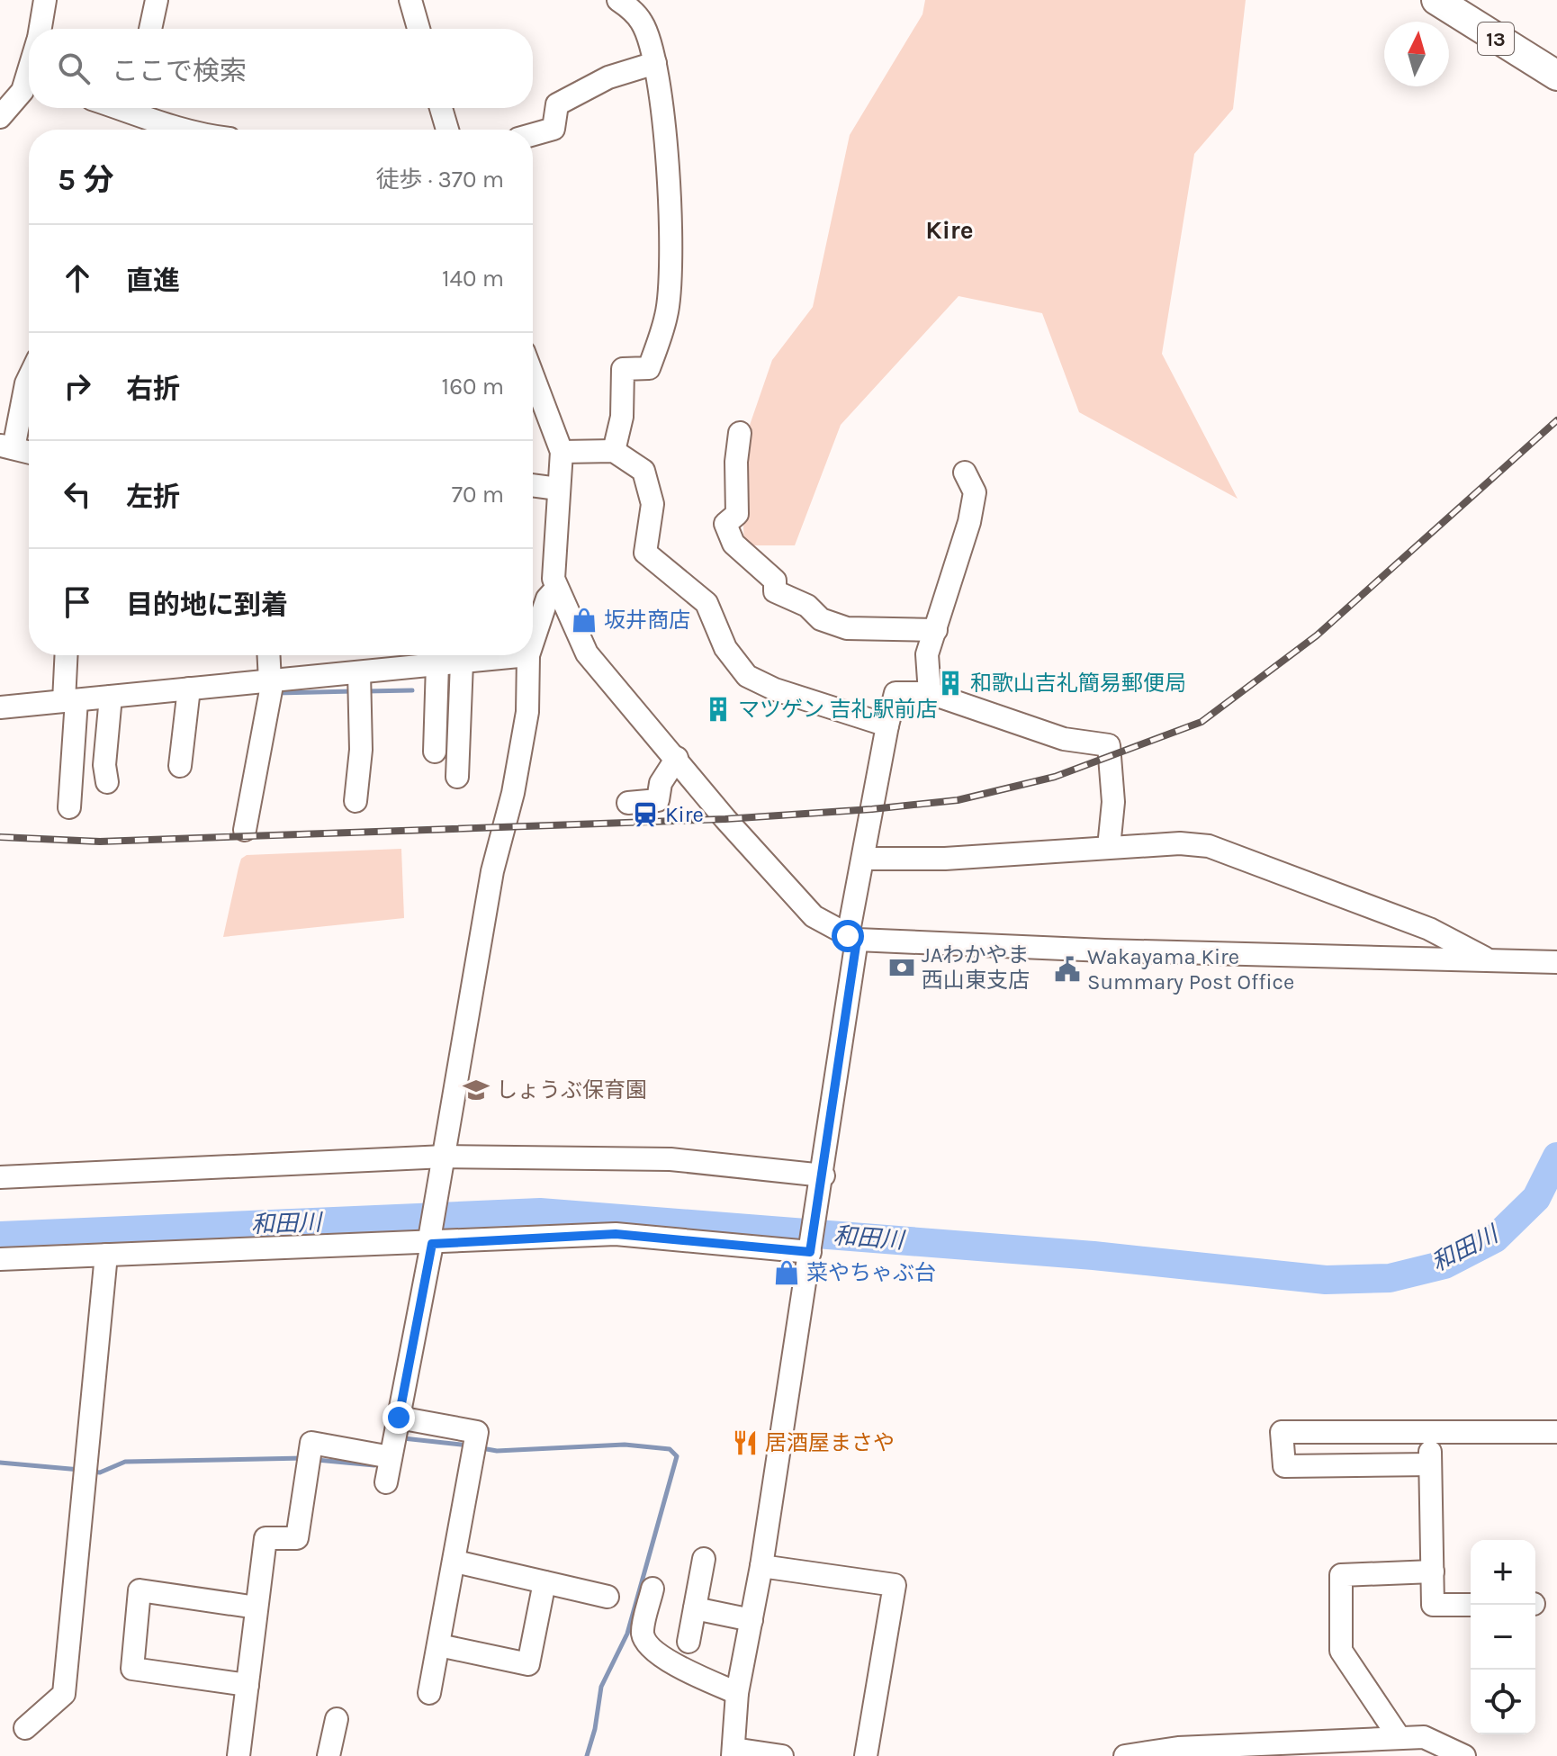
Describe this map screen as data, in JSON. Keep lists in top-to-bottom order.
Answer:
{
  "streets": {
    "main road": ["13"]
  },
  "districts": ["Kire"],
  "water": ["和田川"],
  "places": {
    "shop": ["坂井商店", "菜やちゃぶ台"],
    "building": ["和歌山吉礼簡易郵便局", "マツゲン 吉礼駅前店"],
    "station": ["Kire"],
    "bank": ["JAわかやま 西山東支店"],
    "public building": ["Wakayama Kire Summary Post Office"],
    "school or university": ["しょうぶ保育園"],
    "restaurant": ["居酒屋まさや"]
  },
  "north": "top",
  "page": {
    "search": "ここで検索",
    "heading": ["5 分", "徒歩 · 370 m"],
    "list": [
      ["直進", "140 m"],
      ["右折", "160 m"],
      ["左折", "70 m"],
      "目的地に到着"
    ],
    "map_buttons": ["+", "−"]
  }
}
